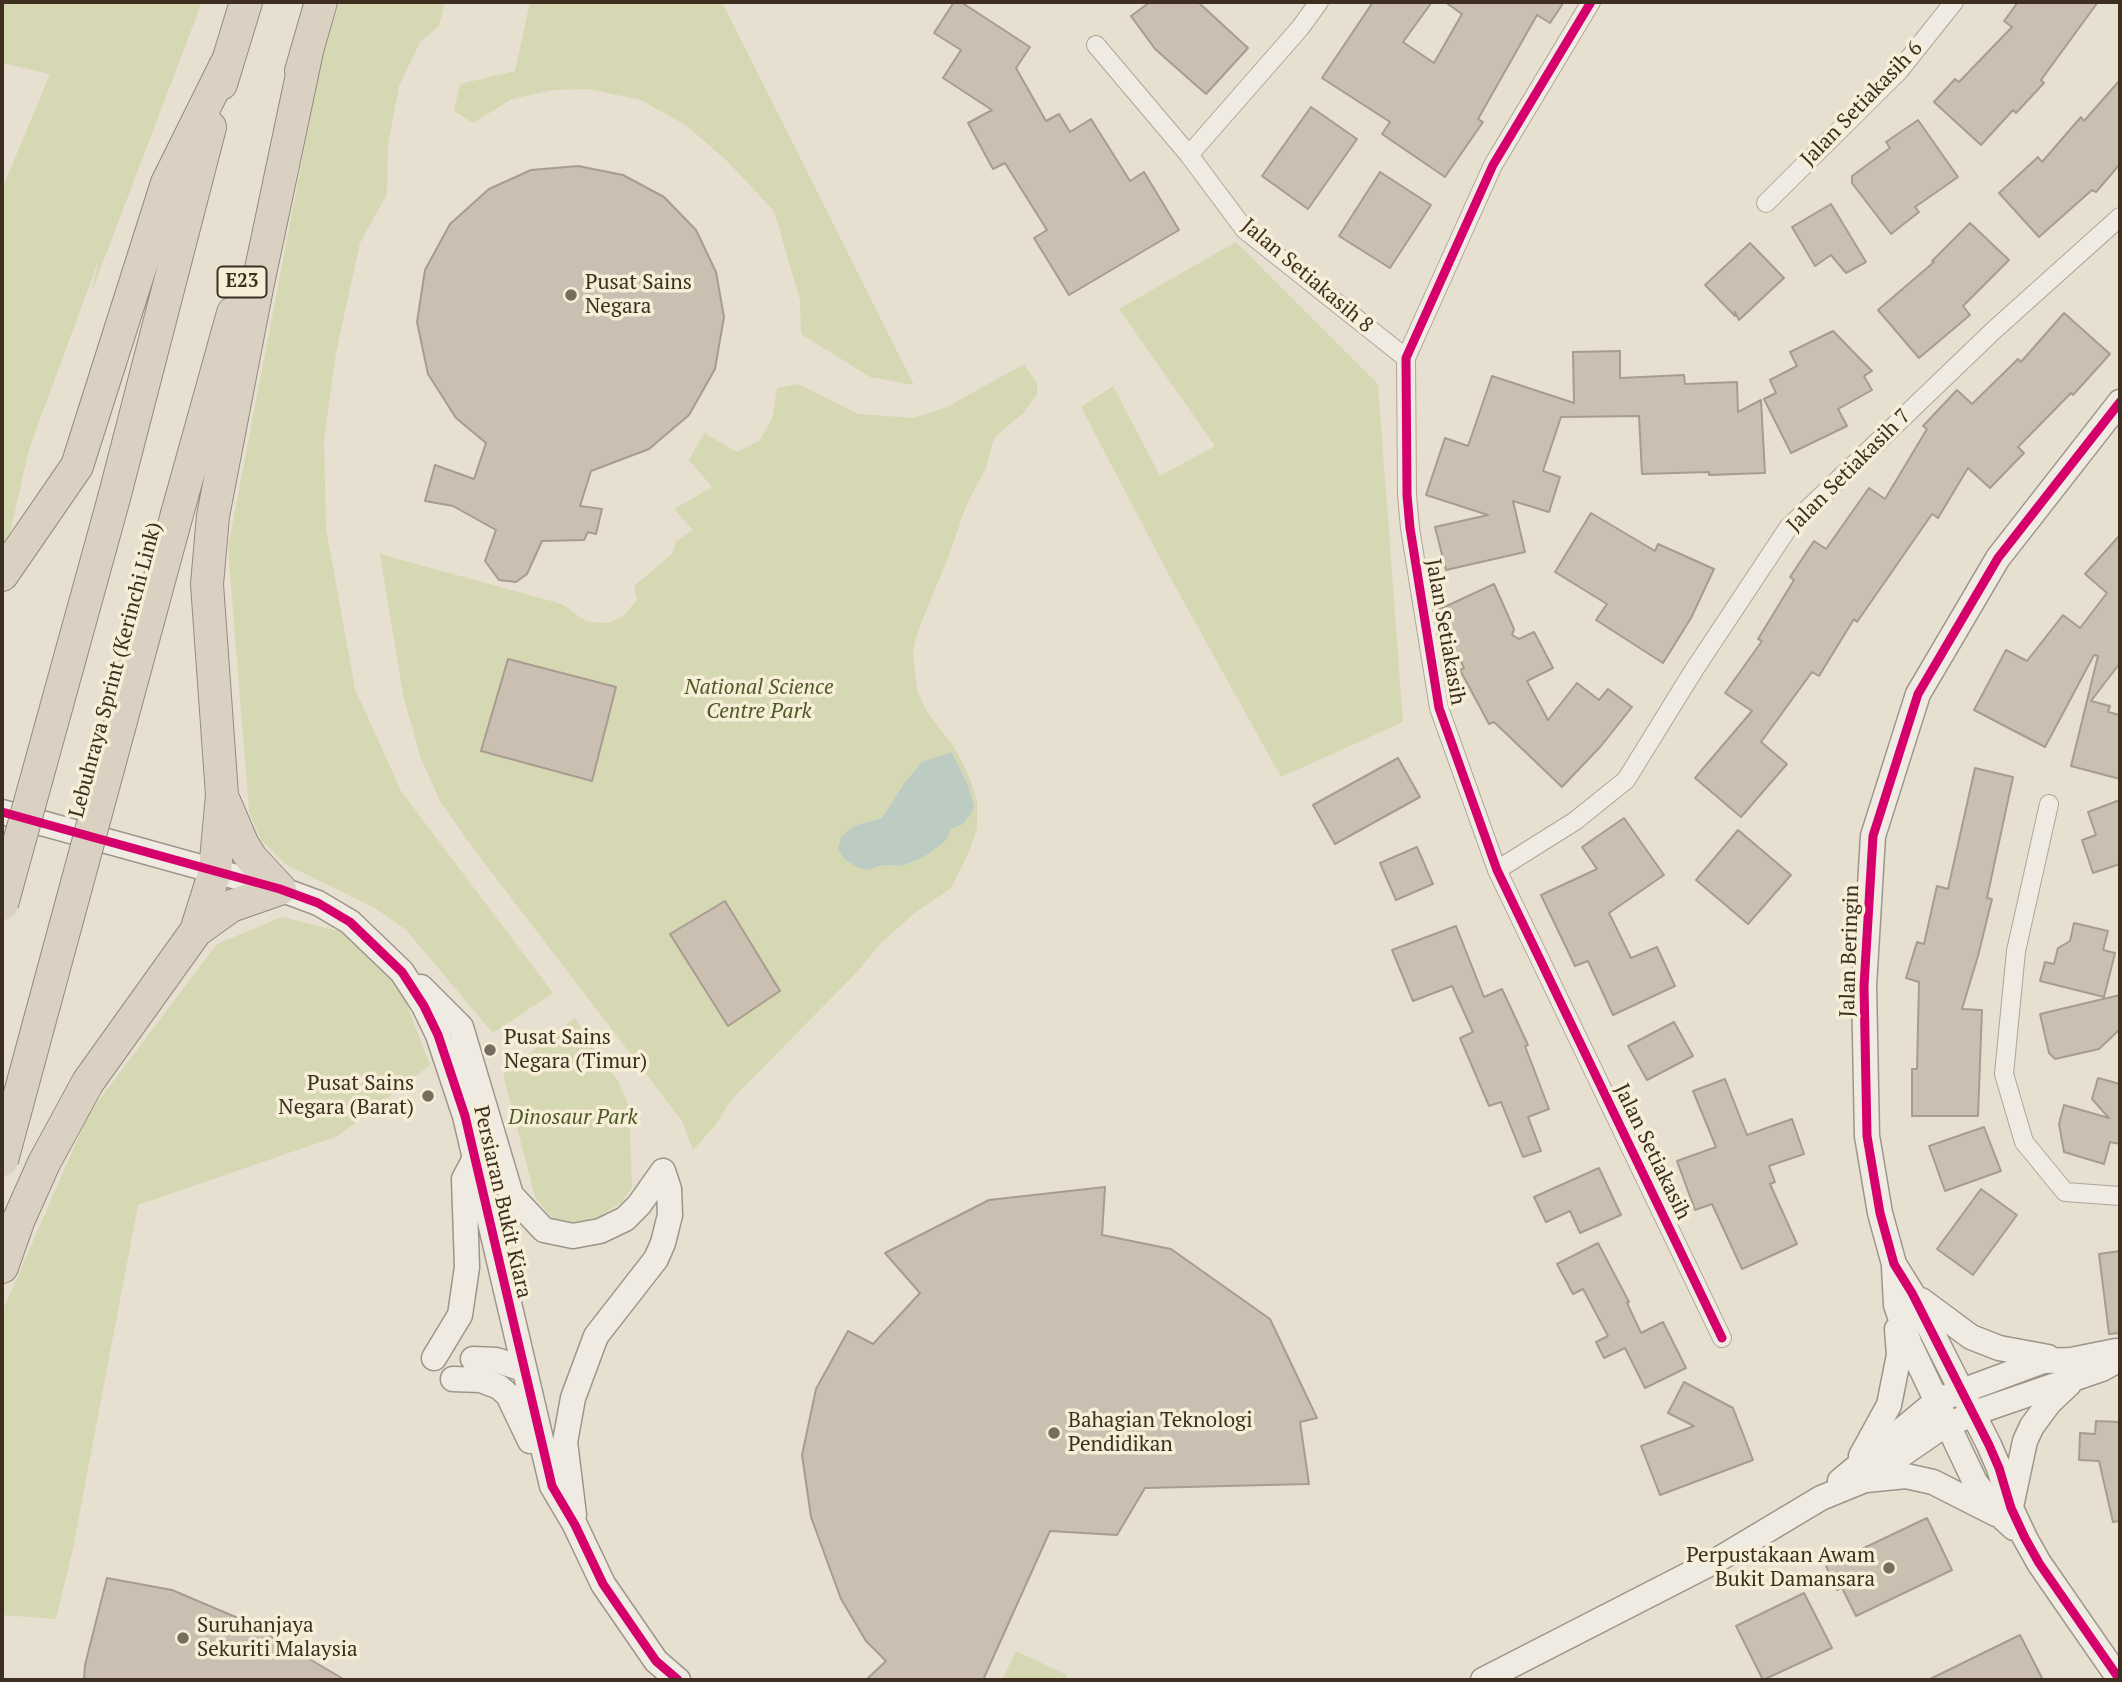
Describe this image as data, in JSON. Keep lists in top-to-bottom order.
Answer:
{
  "streets": {
    "highway": ["E23", "Lebuhraya Sprint (Kerinchi Link)"],
    "street": [
      "Jalan Setiakasih 6",
      "Jalan Setiakasih 8",
      "Jalan Setiakasih 7",
      "Jalan Setiakasih",
      "Jalan Beringin",
      "Persiaran Bukit Kiara"
    ]
  },
  "crossings": [
    ["Jalan Setiakasih 8", "Jalan Setiakasih"],
    ["Jalan Setiakasih 7", "Jalan Setiakasih"]
  ],
  "parks": ["National Science Centre Park", "Dinosaur Park"],
  "places": [
    "Pusat Sains Negara",
    "Pusat Sains Negara (Timur)",
    "Pusat Sains Negara (Barat)",
    "Bahagian Teknologi Pendidikan",
    "Perpustakaan Awam Bukit Damansara",
    "Suruhanjaya Sekuriti Malaysia"
  ]
}
